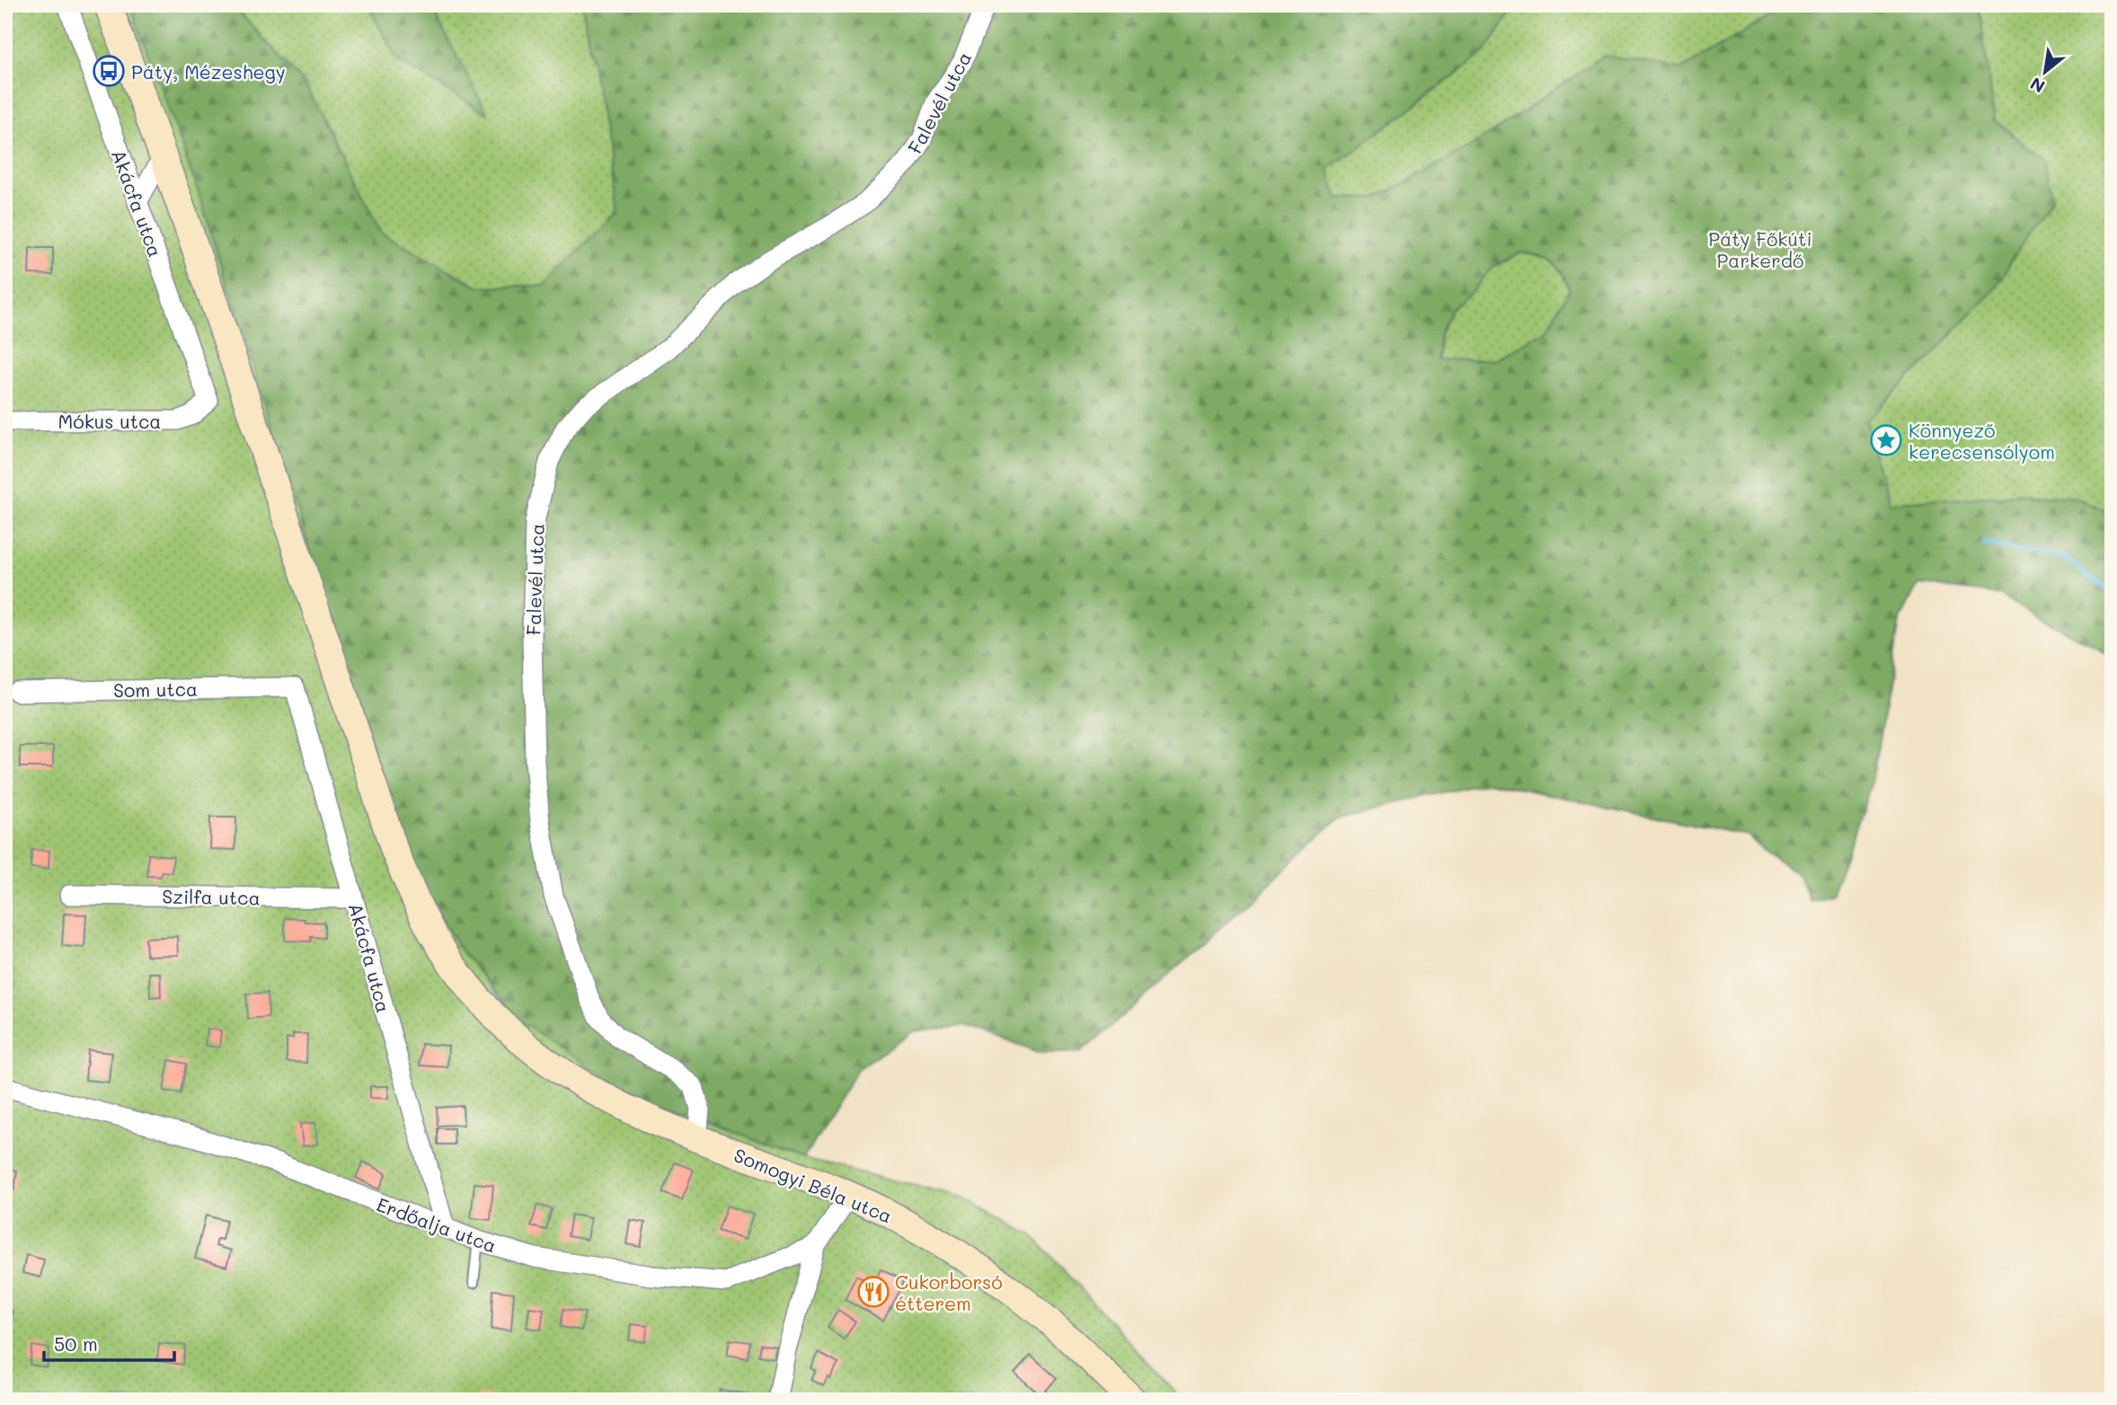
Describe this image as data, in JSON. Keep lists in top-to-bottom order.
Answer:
{
  "streets": {
    "main road": ["Somogyi Béla utca"],
    "street": [
      "Falevél utca",
      "Akácfa utca",
      "Mókus utca",
      "Som utca",
      "Szilfa utca",
      "Erdőalja utca"
    ]
  },
  "crossings": [
    ["Falevél utca", "Somogyi Béla utca"],
    ["Akácfa utca", "Mókus utca"],
    ["Akácfa utca", "Som utca"],
    ["Akácfa utca", "Szilfa utca"],
    ["Akácfa utca", "Erdőalja utca"]
  ],
  "parks": ["Páty Főkúti Parkerdő"],
  "places": {
    "bus stop": ["Páty, Mézeshegy"],
    "place": ["Könnyező kerecsensólyom"],
    "restaurant": ["Cukorborsó étterem"]
  },
  "scale_bar": "50 m",
  "north": "bottom left"
}
